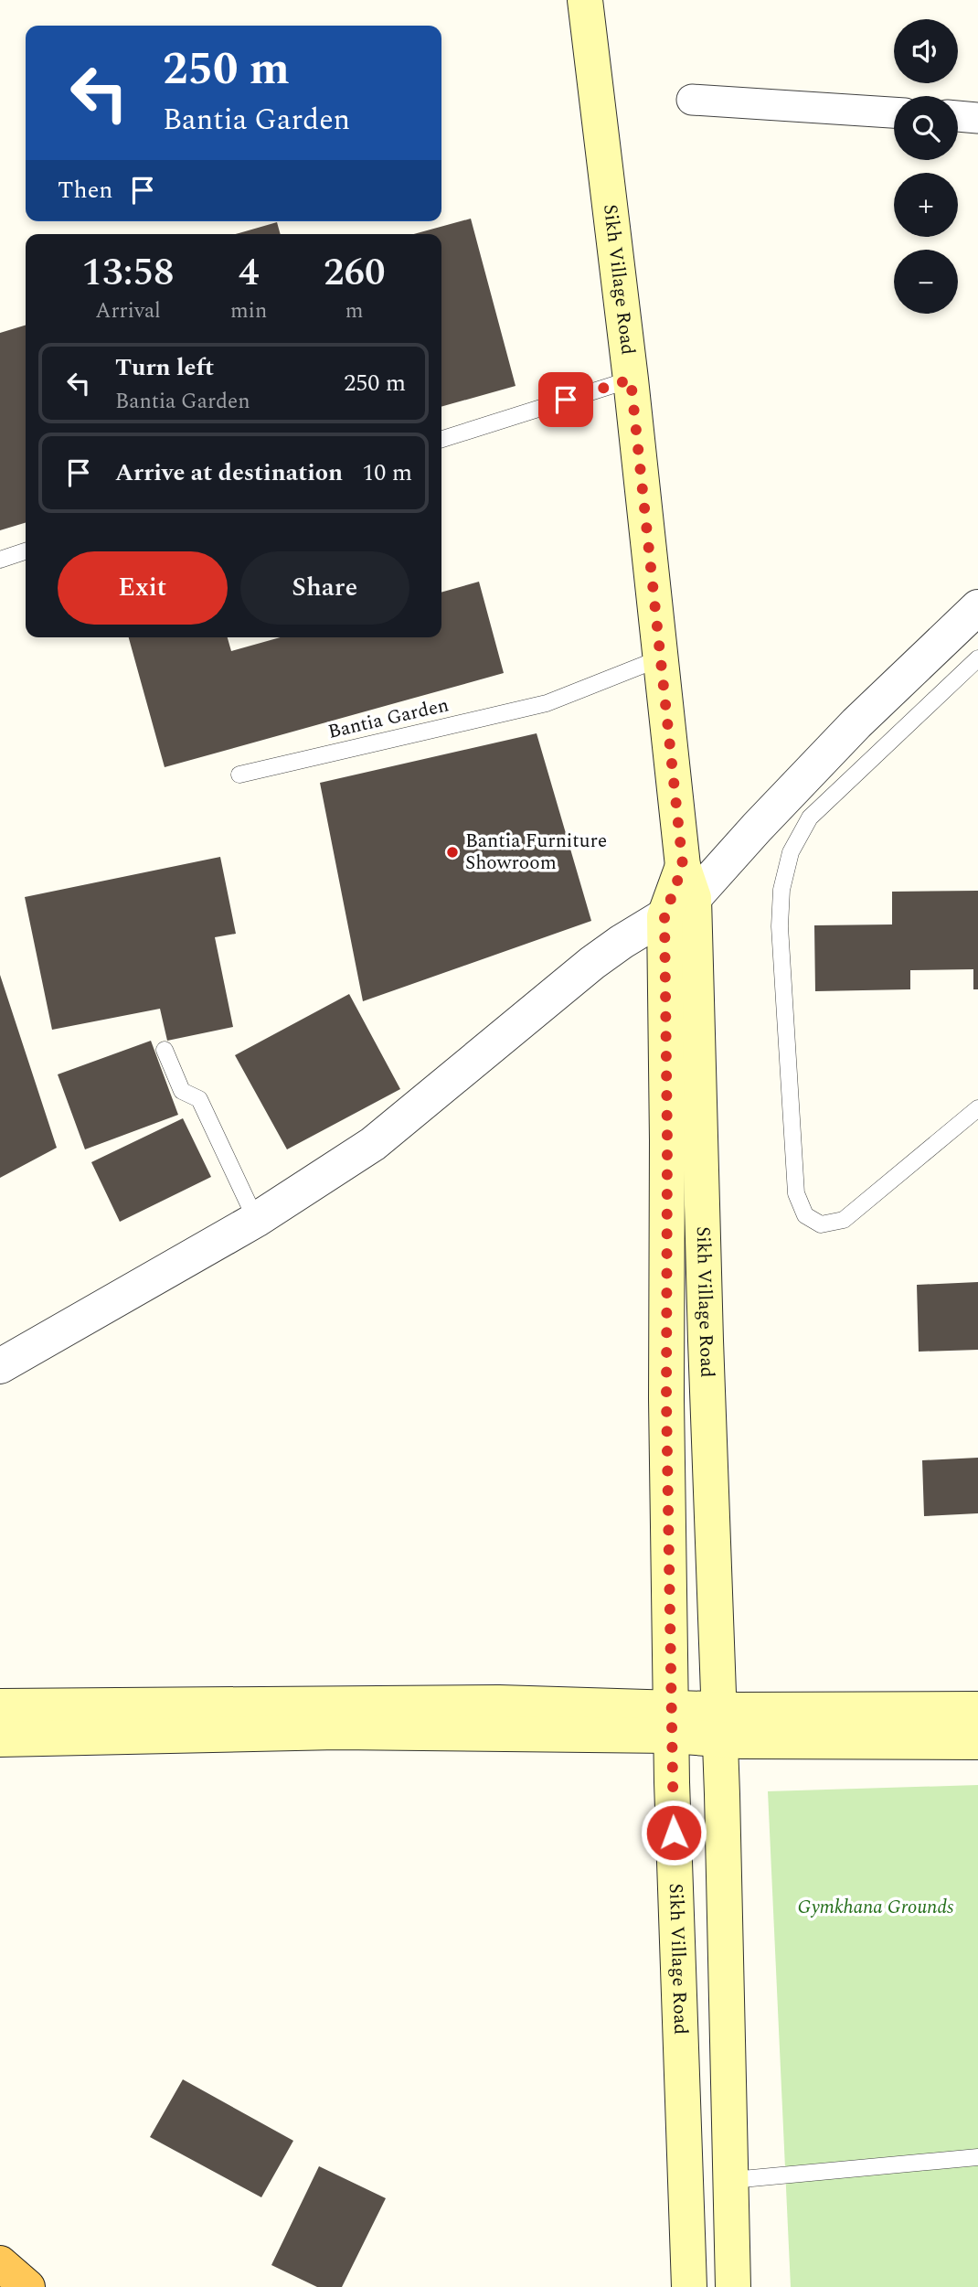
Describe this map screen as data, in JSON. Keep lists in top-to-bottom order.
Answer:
{
  "streets": {
    "main road": ["Sikh Village Road"],
    "lane": ["Bantia Garden"]
  },
  "crossings": [
    ["Sikh Village Road", "Bantia Garden"]
  ],
  "parks": ["Gymkhana Grounds"],
  "places": ["Bantia Furniture Showroom"],
  "page": {
    "map_buttons": ["+", "−"],
    "turn": ["250 m", "Bantia Garden"],
    "then": "Then",
    "eta": [
      "13:58",
      "Arrival",
      "4",
      "min",
      "260",
      "m"
    ],
    "list": [
      {
        "name": "Turn left",
        "note": "Bantia Garden",
        "value": "250 m"
      },
      {
        "name": "Arrive at destination",
        "value": "10 m"
      }
    ],
    "buttons": ["Exit", "Share"]
  }
}
